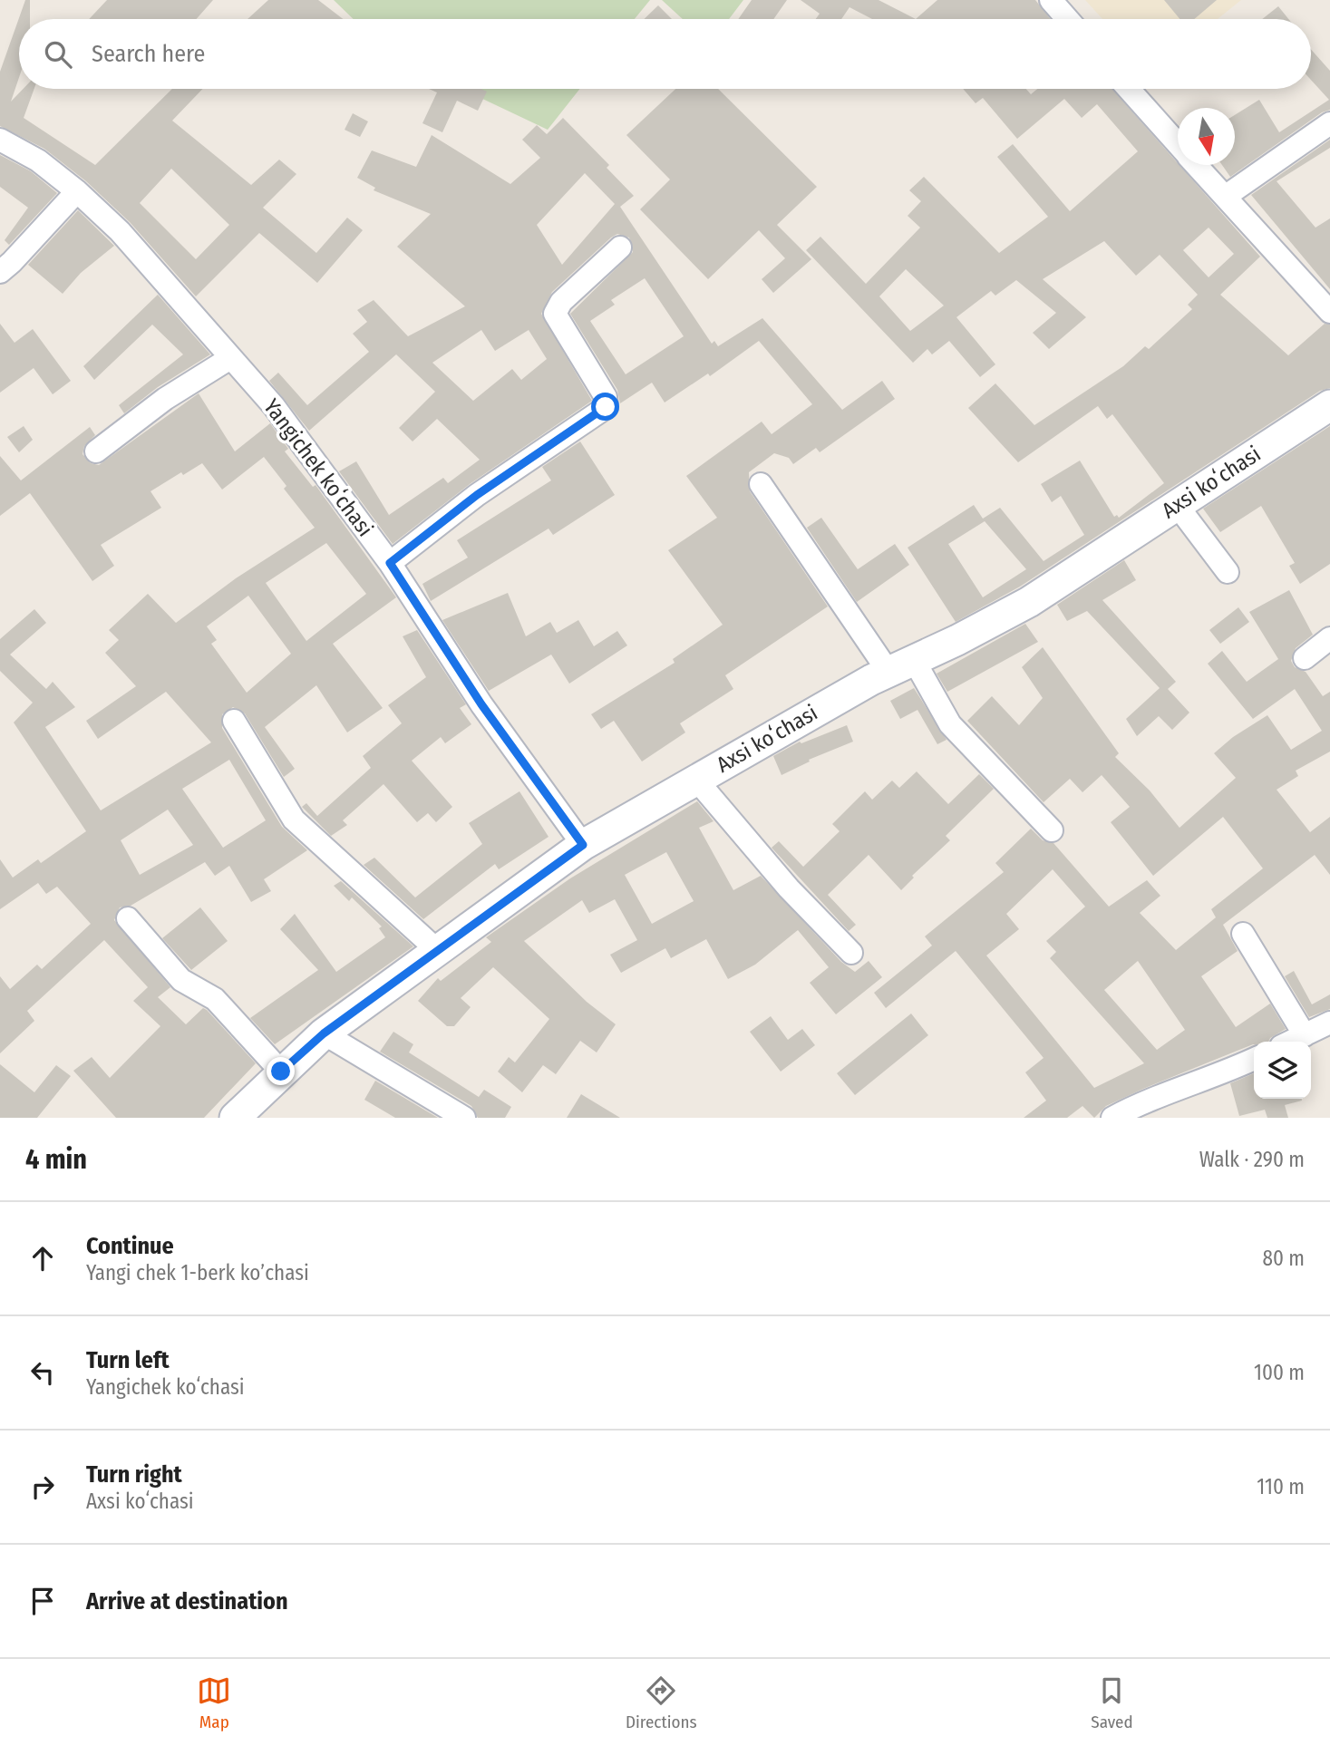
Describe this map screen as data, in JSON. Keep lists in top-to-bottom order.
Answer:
{
  "streets": {
    "street": ["Yangichek koʻchasi", "Axsi koʻchasi"]
  },
  "crossings": [
    ["Yangichek koʻchasi", "Axsi koʻchasi"]
  ],
  "north": "bottom",
  "page": {
    "search": "Search here",
    "heading": ["4 min", "Walk · 290 m"],
    "list": [
      ["Continue", "Yangi chek 1-berk koʼchasi", "80 m"],
      ["Turn left", "Yangichek koʻchasi", "100 m"],
      ["Turn right", "Axsi koʻchasi", "110 m"],
      "Arrive at destination"
    ],
    "nav": ["Map", "Directions", "Saved"]
  }
}
